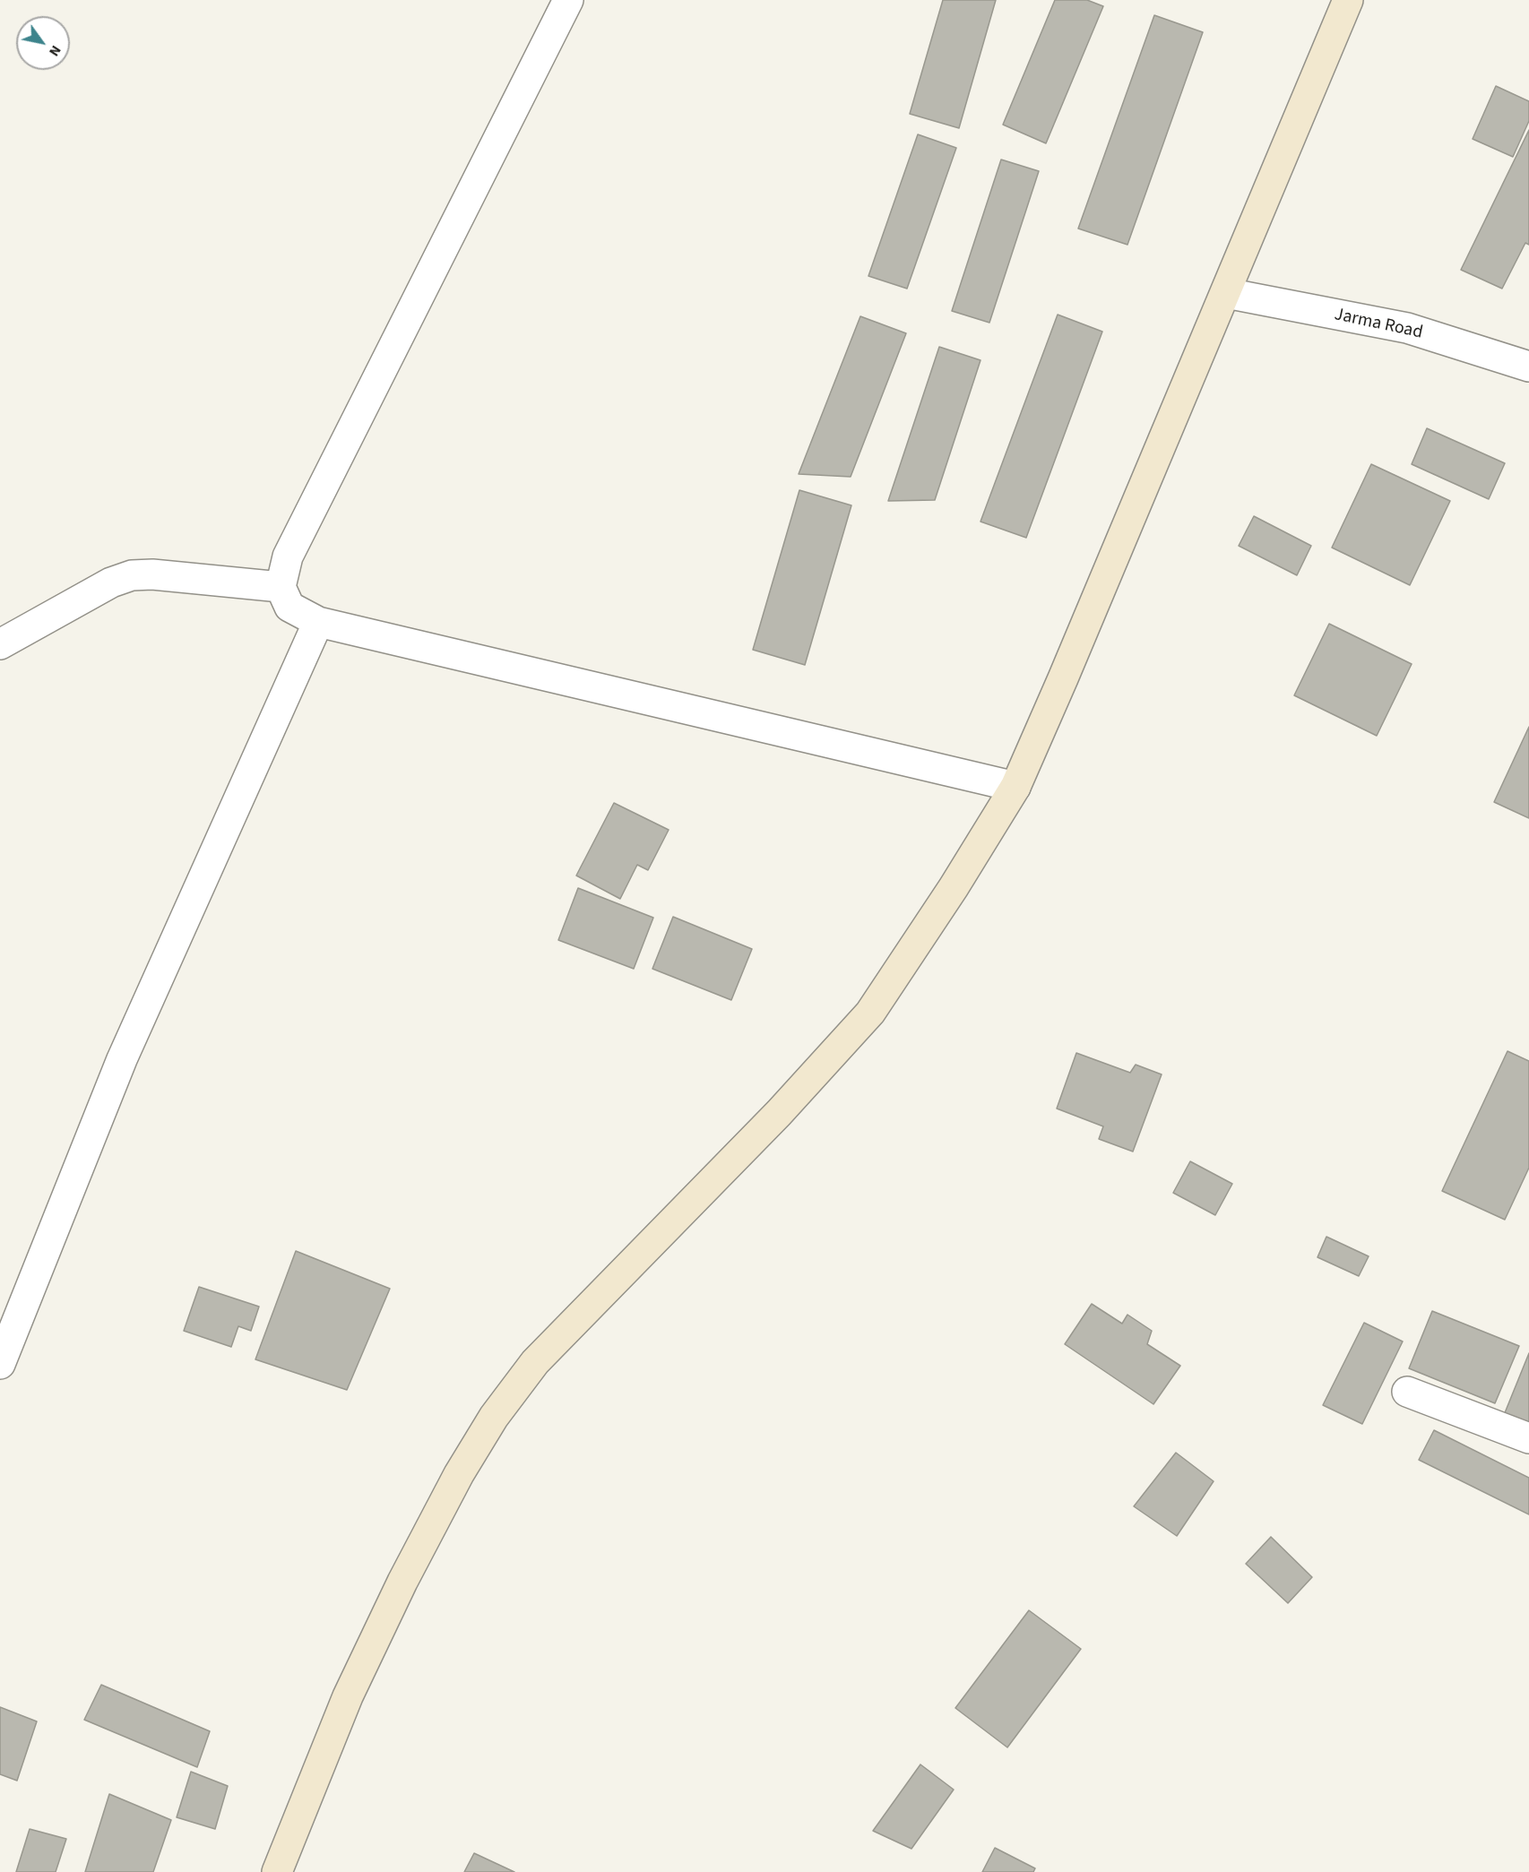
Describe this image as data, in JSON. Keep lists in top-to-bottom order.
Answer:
{
  "streets": {
    "street": ["Jarma Road"]
  },
  "north": "bottom right"
}
